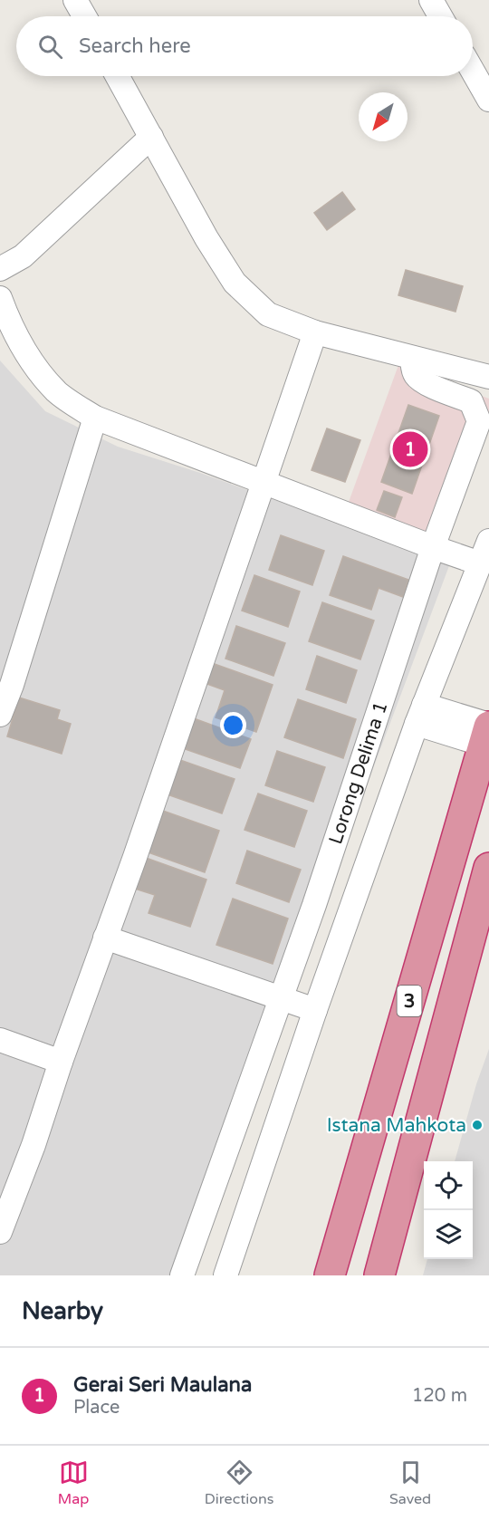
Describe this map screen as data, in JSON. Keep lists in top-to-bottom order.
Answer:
{
  "streets": {
    "highway": ["3"],
    "street": ["Lorong Delima 1"]
  },
  "places": ["Istana Mahkota"],
  "north": "bottom left",
  "page": {
    "search": "Search here",
    "pins": "1",
    "heading": "Nearby",
    "list": [
      {
        "mark": "1",
        "name": "Gerai Seri Maulana",
        "note": "Place",
        "value": "120 m"
      }
    ],
    "nav": ["Map", "Directions", "Saved"]
  }
}
